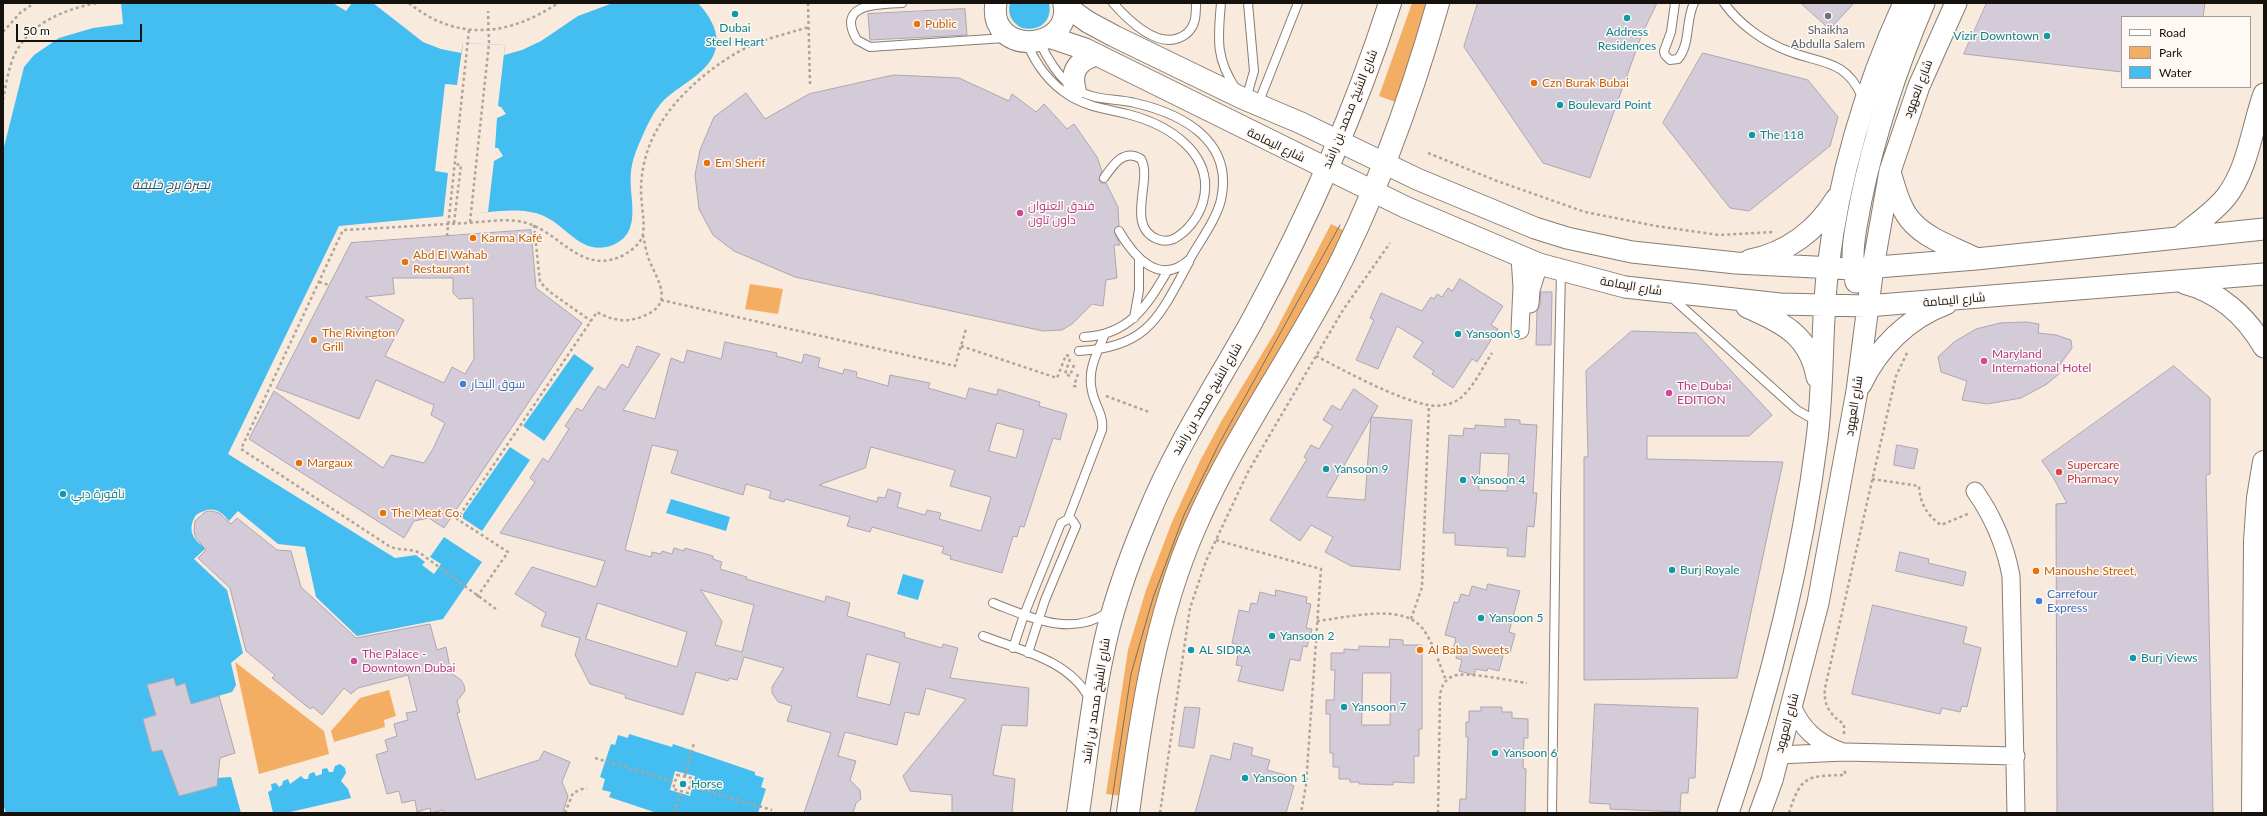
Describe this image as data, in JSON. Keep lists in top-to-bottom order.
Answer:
{
  "streets": {
    "main road": ["شارع الشيخ محمد بن راشد"],
    "street": ["شارع العهود", "شارع اليمامة"]
  },
  "crossings": [
    ["شارع العهود", "شارع اليمامة"],
    ["شارع الشيخ محمد بن راشد", "شارع اليمامة"]
  ],
  "water": ["بحيرة برج خليفة"],
  "places": [
    "Dubai Steel Heart",
    "Shaikha Abdulla Salem",
    "Address Residences",
    "Public",
    "Vizir Downtown",
    "Czn Burak Bubai",
    "Boulevard Point",
    "The 118",
    "Em Sherif",
    "فندق العنوان داون تاون",
    "Karma Kafé",
    "Abd El Wahab Restaurant",
    "Yansoon 3",
    "The Rivington Grill",
    "Maryland International Hotel",
    "سوق البحار",
    "The Dubai EDITION",
    "Margaux",
    "Yansoon 9",
    "Supercare Pharmacy",
    "Yansoon 4",
    "نافورة دبي",
    "The Meat Co.",
    "Burj Royale",
    "Manoushe Street,",
    "Carrefour Express",
    "Yansoon 5",
    "Yansoon 2",
    "AL SIDRA",
    "Al Baba Sweets",
    "Burj Views",
    "The Palace - Downtown Dubai",
    "Yansoon 7",
    "Yansoon 6",
    "Yansoon 1",
    "Horse"
  ],
  "legend": ["Road", "Park", "Water"],
  "scale_bar": "50 m"
}
